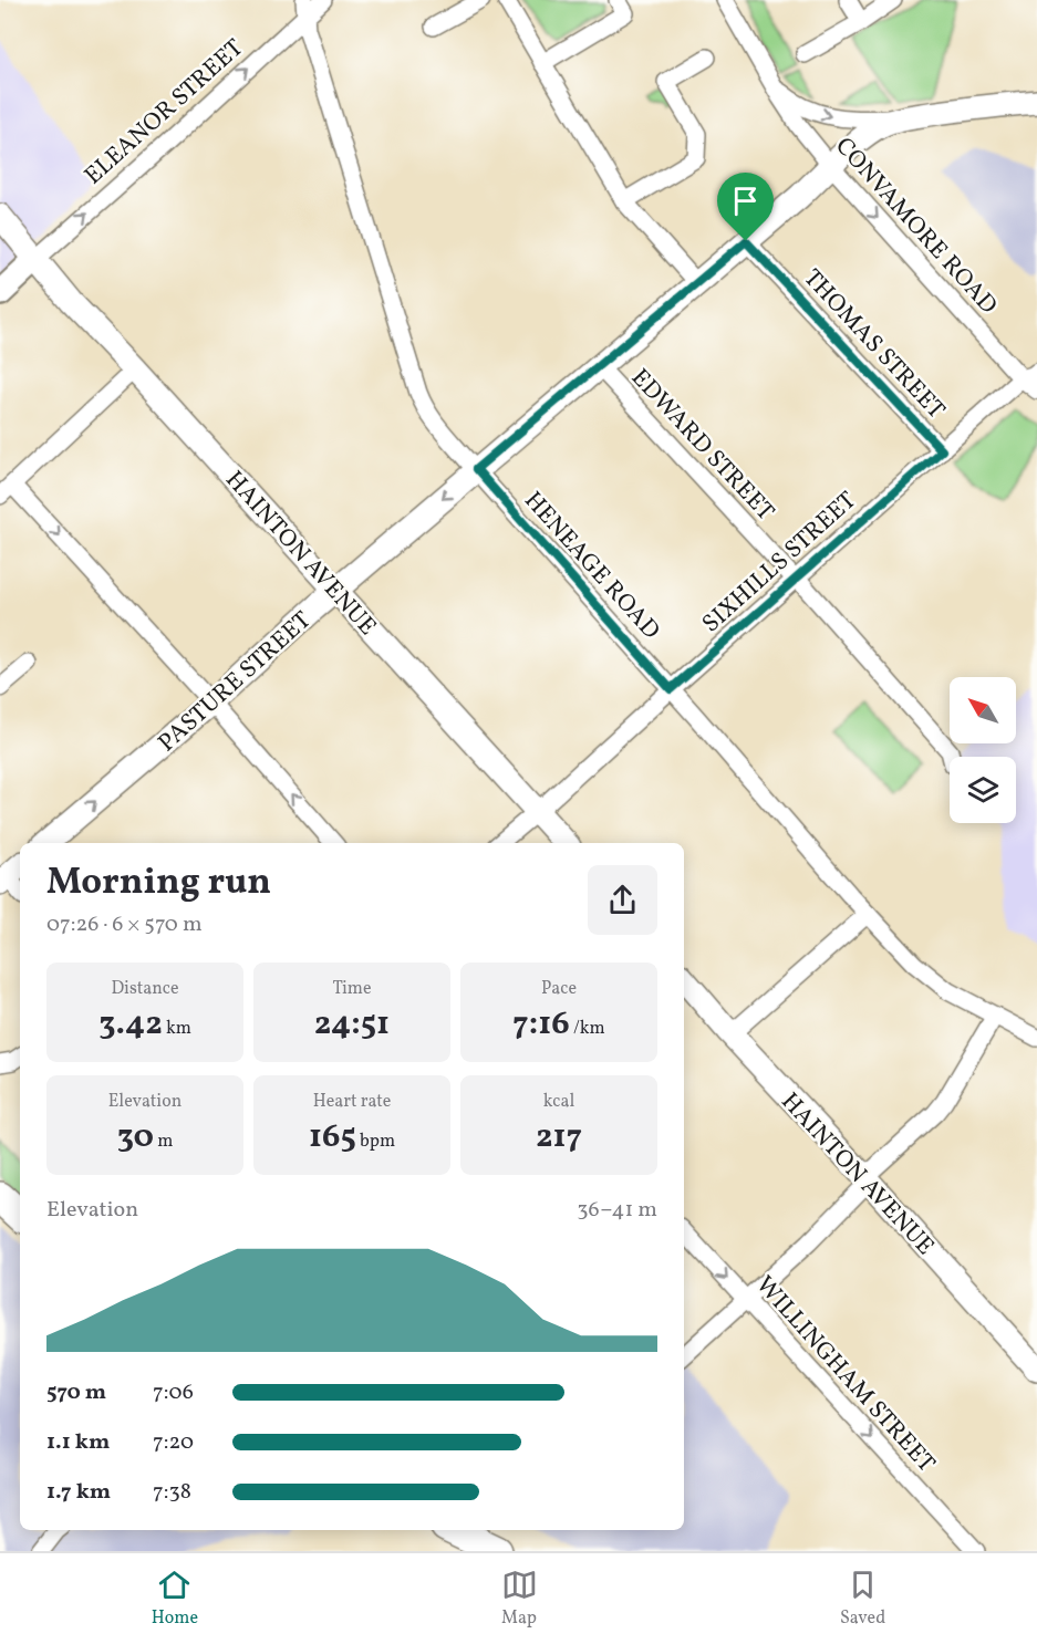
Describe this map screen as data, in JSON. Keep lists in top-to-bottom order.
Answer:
{
  "streets": {
    "main road": ["HAINTON AVENUE", "PASTURE STREET"],
    "street": [
      "ELEANOR STREET",
      "CONVAMORE ROAD",
      "THOMAS STREET",
      "EDWARD STREET",
      "SIXHILLS STREET",
      "HENEAGE ROAD",
      "WILLINGHAM STREET"
    ]
  },
  "crossings": [
    ["ELEANOR STREET", "HAINTON AVENUE"],
    ["ELEANOR STREET", "HENEAGE ROAD"],
    ["CONVAMORE ROAD", "SIXHILLS STREET"],
    ["CONVAMORE ROAD", "PASTURE STREET"],
    ["THOMAS STREET", "SIXHILLS STREET"],
    ["THOMAS STREET", "PASTURE STREET"],
    ["EDWARD STREET", "SIXHILLS STREET"],
    ["EDWARD STREET", "PASTURE STREET"],
    ["HAINTON AVENUE", "SIXHILLS STREET"],
    ["HAINTON AVENUE", "PASTURE STREET"],
    ["SIXHILLS STREET", "HENEAGE ROAD"],
    ["HENEAGE ROAD", "PASTURE STREET"]
  ],
  "one_way": ["ELEANOR STREET", "CONVAMORE ROAD", "WILLINGHAM STREET"],
  "north": "top left",
  "page": {
    "heading": ["Morning run", "07:26 · 6 × 570 m"],
    "stats": [
      ["Distance", "3.42 km"],
      ["Time", "24:51"],
      ["Pace", "7:16 /km"],
      ["Elevation", "30 m"],
      ["Heart rate", "165 bpm"],
      ["kcal", "217"]
    ],
    "chart": ["Elevation", "36–41 m"],
    "list": [
      {
        "name": "570 m",
        "note": "7:06"
      },
      {
        "name": "1.1 km",
        "note": "7:20"
      },
      {
        "name": "1.7 km",
        "note": "7:38"
      }
    ],
    "tabs": ["Home", "Map", "Saved"]
  }
}
